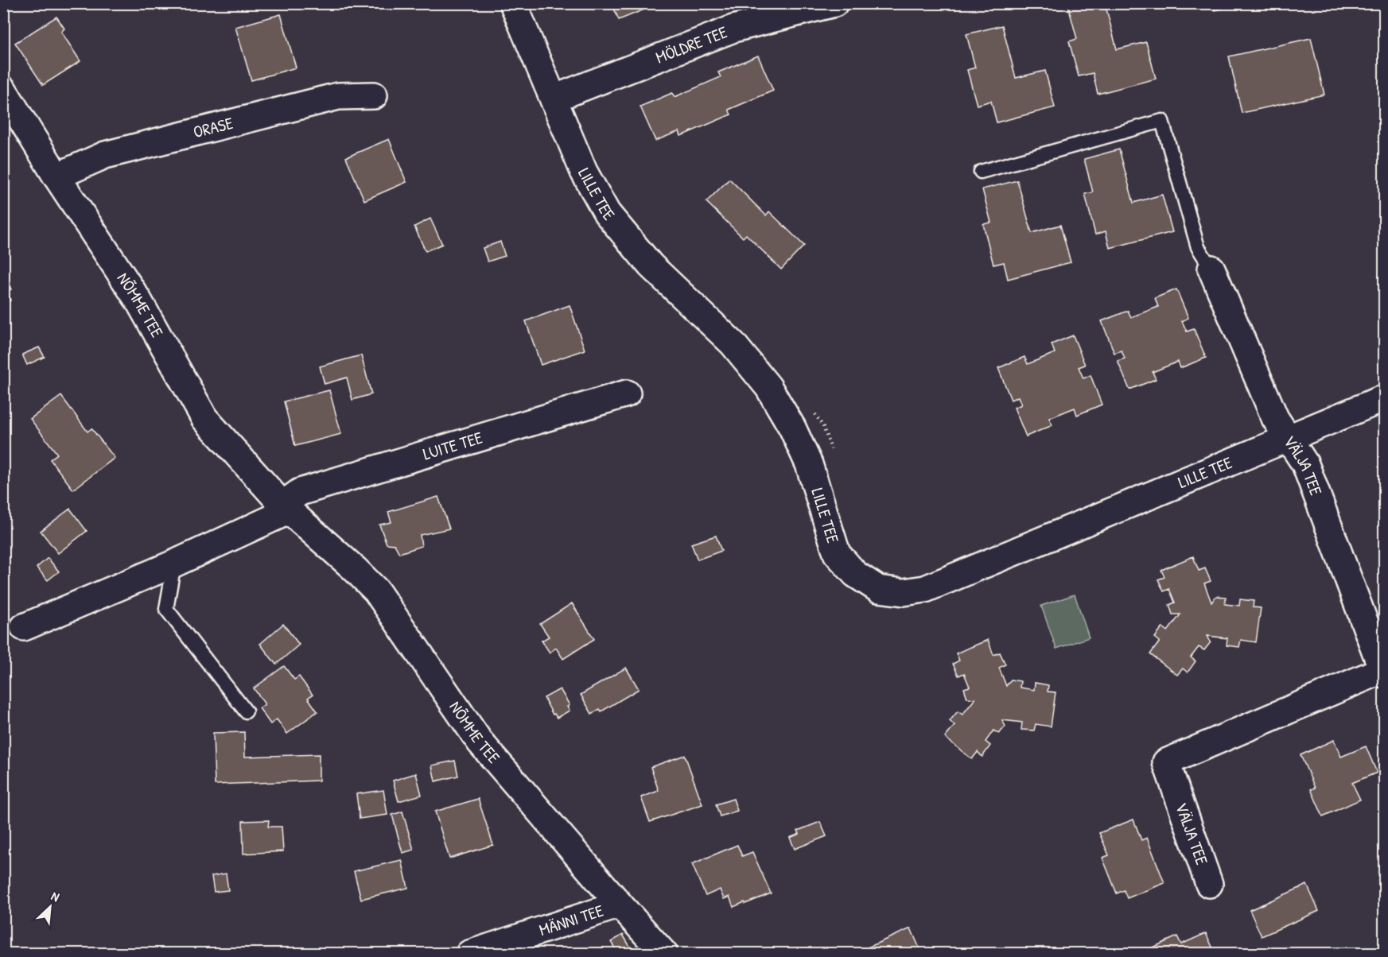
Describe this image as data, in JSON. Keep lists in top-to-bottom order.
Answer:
{
  "streets": {
    "street": [
      "MÖLDRE TEE",
      "ORASE",
      "LILLE TEE",
      "NÕMME TEE",
      "LUITE TEE",
      "VÄLJA TEE",
      "MÄNNI TEE"
    ]
  },
  "crossings": [
    ["MÖLDRE TEE", "LILLE TEE"],
    ["ORASE", "NÕMME TEE"],
    ["LILLE TEE", "VÄLJA TEE"],
    ["NÕMME TEE", "LUITE TEE"],
    ["NÕMME TEE", "MÄNNI TEE"]
  ],
  "north": "top right"
}
